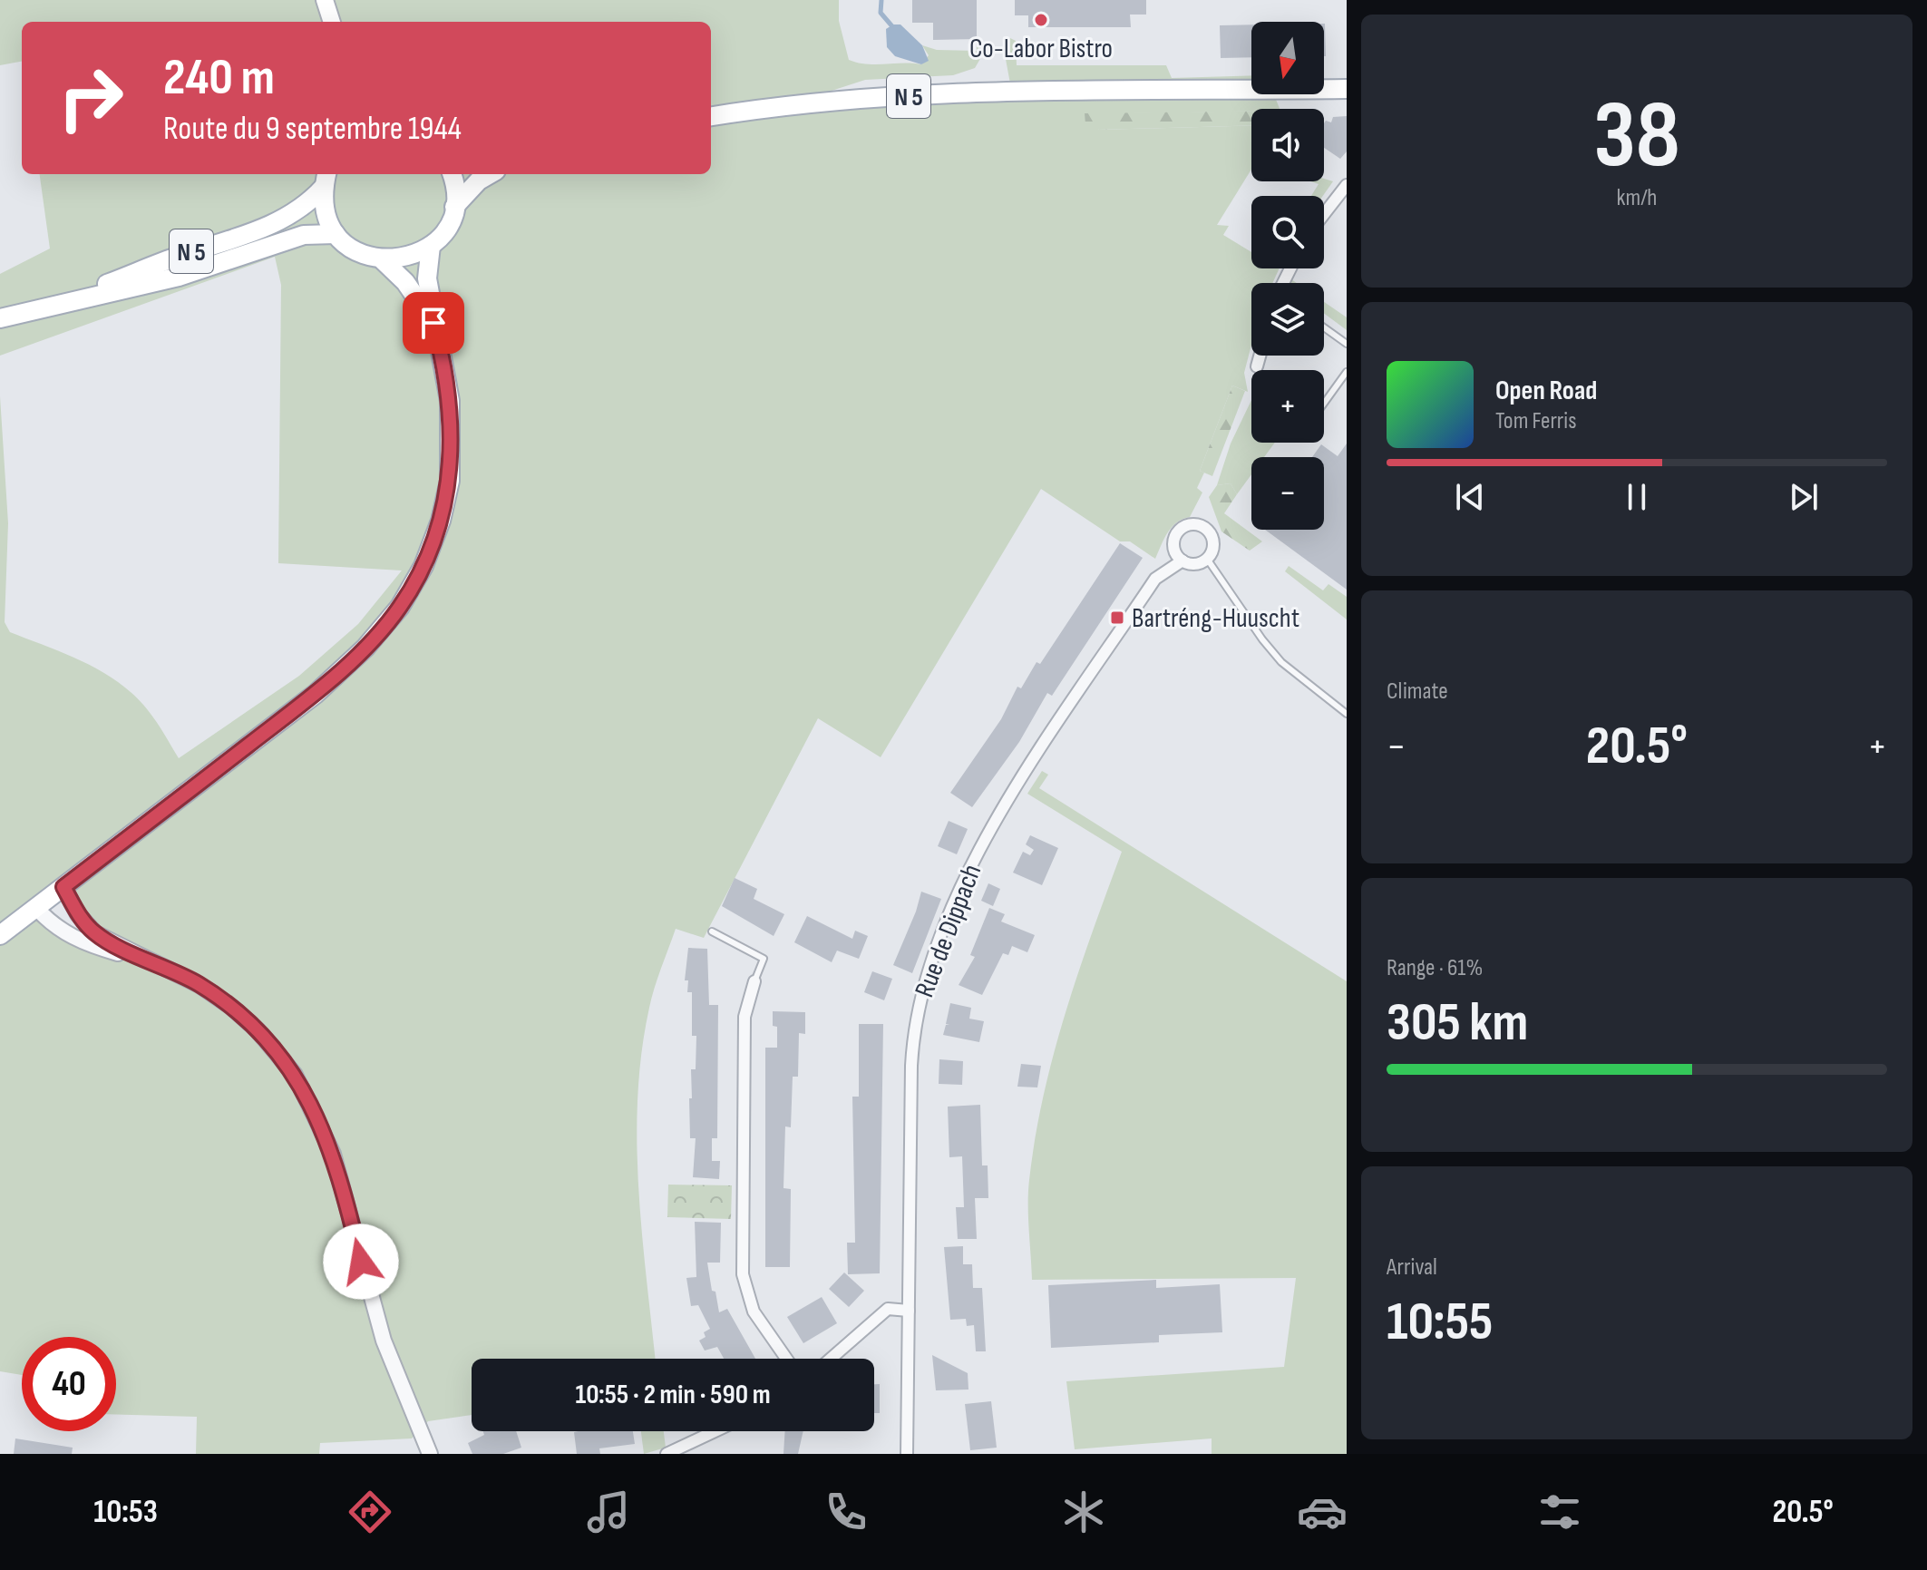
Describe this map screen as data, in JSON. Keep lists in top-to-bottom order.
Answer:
{
  "streets": {
    "main road": ["N 5"],
    "street": ["Rue de Dippach"]
  },
  "places": {
    "other": ["Co-Labor Bistro"],
    "transit": ["Bartréng-Huuscht"]
  },
  "north": "bottom",
  "page": {
    "tile": [
      ["38", "km/h"],
      "Climate",
      ["Range · 61%", "305 km"],
      ["Arrival", "10:55"]
    ],
    "map_buttons": ["+", "−"],
    "turn": ["240 m", "Route du 9 septembre 1944"],
    "song": ["Open Road", "Tom Ferris"],
    "heat": ["−", "20.5°", "+"],
    "limit": "40",
    "trip": "10:55 · 2 min · 590 m",
    "tabs": ["10:53", "20.5°"]
  }
}
